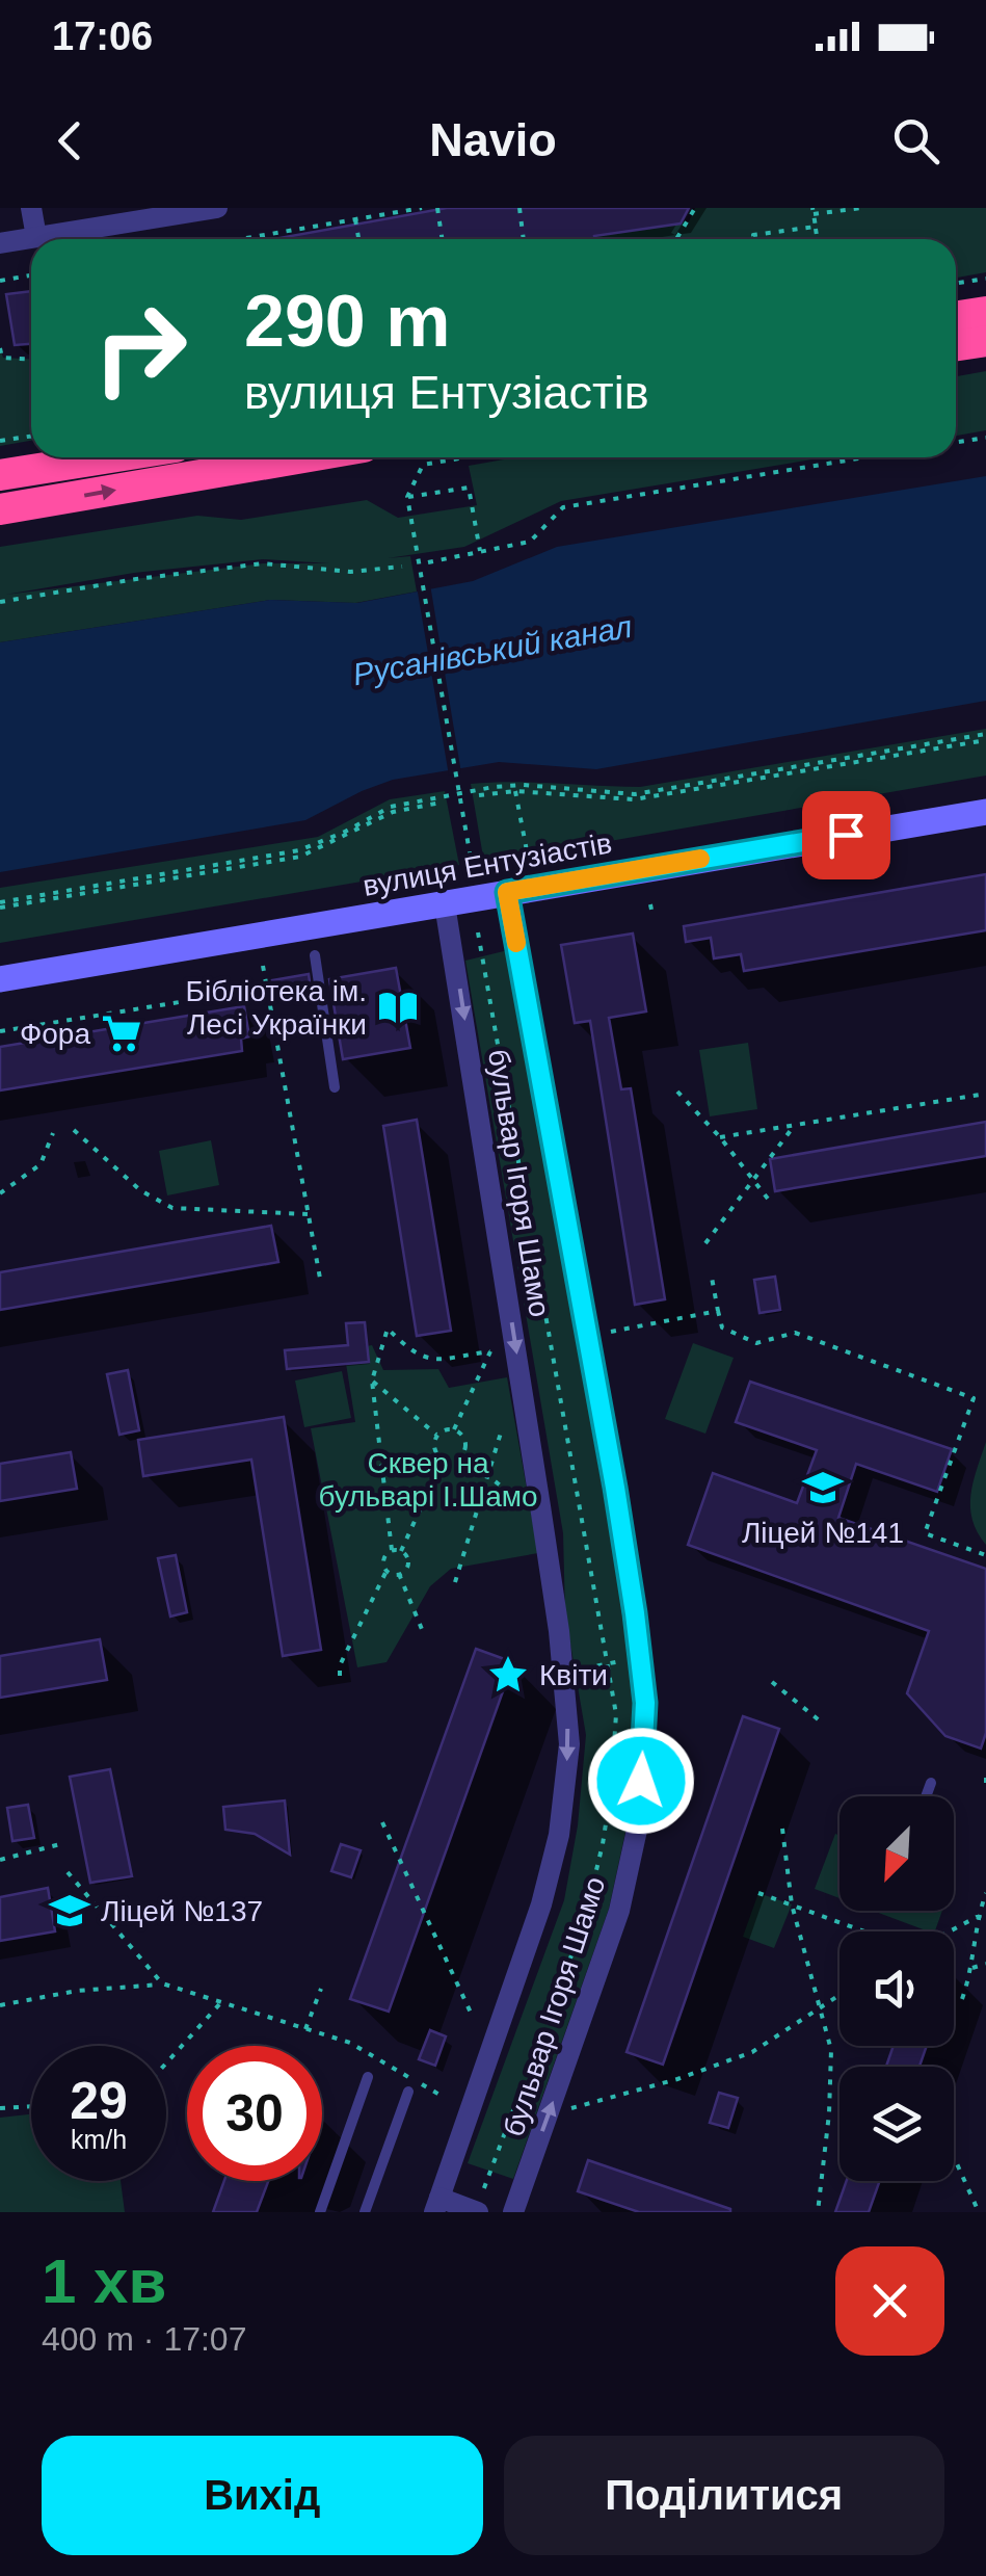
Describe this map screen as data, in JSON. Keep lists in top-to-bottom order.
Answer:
{
  "streets": {
    "street": ["вулиця Ентузіастів", "бульвар Ігоря Шамо"]
  },
  "crossings": [
    ["вулиця Ентузіастів", "бульвар Ігоря Шамо"]
  ],
  "water": ["Русанівський канал"],
  "parks": ["Сквер на бульварі І.Шамо"],
  "places": {
    "library": ["Бібліотека ім. Лесі Українки"],
    "supermarket": ["Фора"],
    "school or university": ["Ліцей №141", "Ліцей №137"],
    "place": ["Квіти"]
  },
  "north": "bottom left",
  "page": {
    "status": "17:06",
    "header": "Navio",
    "turn": ["290 m", "вулиця Ентузіастів"],
    "speed": "29 km/h",
    "limit": "30",
    "heading": ["1 хв", "400 m · 17:07"],
    "buttons": ["Вихід", "Поділитися"]
  }
}
